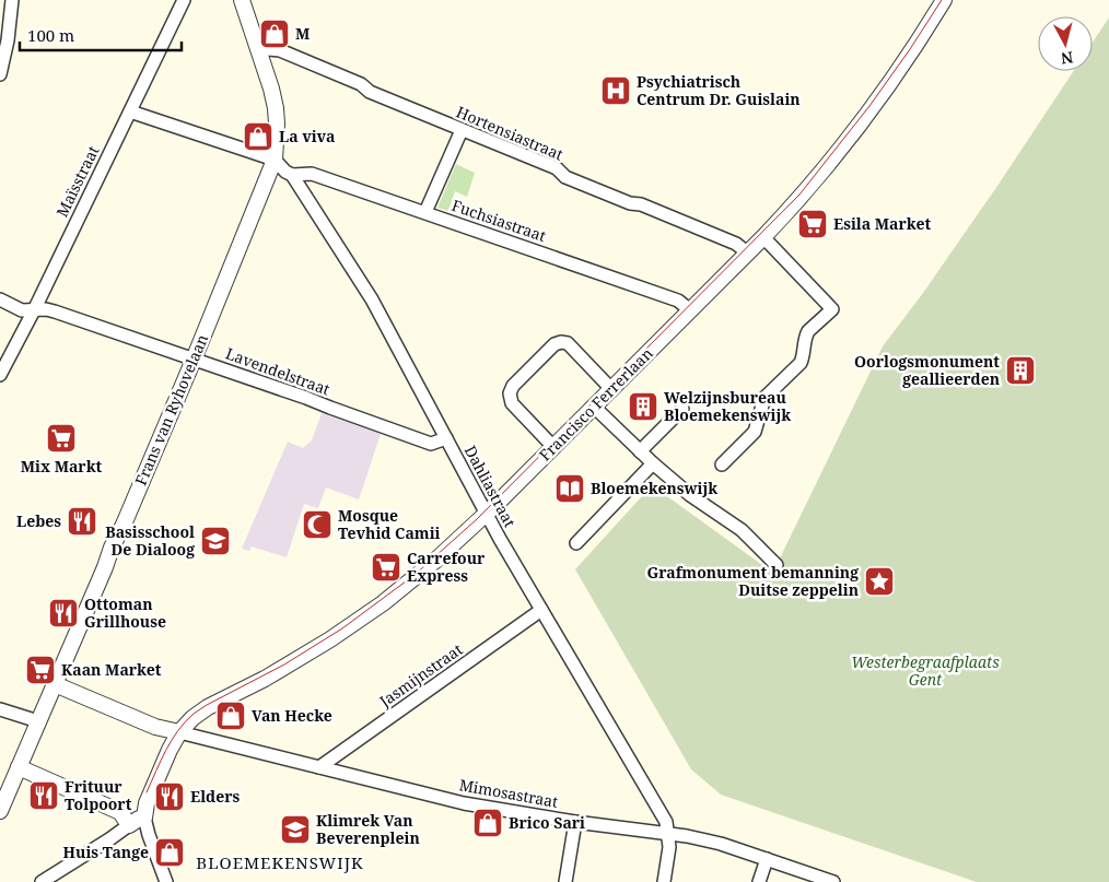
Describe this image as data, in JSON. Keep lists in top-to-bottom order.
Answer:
{
  "streets": {
    "street": [
      "Hortensiastraat",
      "Maïsstraat",
      "Fuchsiastraat",
      "Lavendelstraat",
      "Francisco Ferrerlaan",
      "Frans van Ryhovelaan",
      "Dahliastraat",
      "Jasmijnstraat",
      "Mimosastraat"
    ]
  },
  "crossings": [
    ["Hortensiastraat", "Francisco Ferrerlaan"],
    ["Hortensiastraat", "Frans van Ryhovelaan"],
    ["Maïsstraat", "Lavendelstraat"],
    ["Fuchsiastraat", "Francisco Ferrerlaan"],
    ["Fuchsiastraat", "Dahliastraat"],
    ["Lavendelstraat", "Frans van Ryhovelaan"],
    ["Lavendelstraat", "Dahliastraat"],
    ["Francisco Ferrerlaan", "Dahliastraat"],
    ["Francisco Ferrerlaan", "Mimosastraat"],
    ["Frans van Ryhovelaan", "Dahliastraat"],
    ["Dahliastraat", "Jasmijnstraat"],
    ["Dahliastraat", "Mimosastraat"],
    ["Jasmijnstraat", "Mimosastraat"]
  ],
  "districts": ["BLOEMEKENSWIJK"],
  "parks": ["Westerbegraafplaats Gent"],
  "places": {
    "shop": [
      "M",
      "La viva",
      "Van Hecke",
      "Brico Sari",
      "Huis Tange"
    ],
    "hospital": ["Psychiatrisch Centrum Dr. Guislain"],
    "supermarket": [
      "Esila Market",
      "Mix Markt",
      "Carrefour Express",
      "Kaan Market"
    ],
    "building": ["Oorlogsmonument geallieerden", "Welzijnsbureau Bloemekenswijk"],
    "library": ["Bloemekenswijk"],
    "restaurant": [
      "Lebes",
      "Ottoman Grillhouse",
      "Frituur Tolpoort",
      "Elders"
    ],
    "mosque": ["Mosque Tevhid Camii"],
    "school or university": ["Basisschool De Dialoog", "Klimrek Van Beverenplein"],
    "place": ["Grafmonument bemanning Duitse zeppelin"]
  },
  "scale_bar": "100 m",
  "north": "bottom"
}
